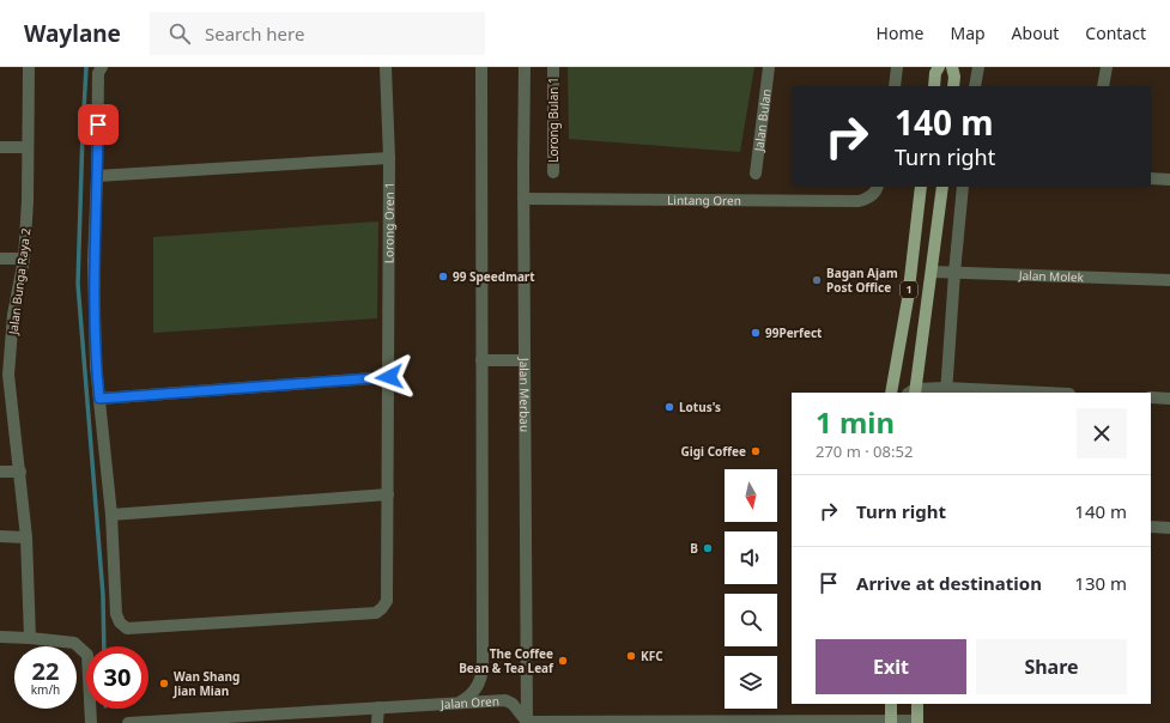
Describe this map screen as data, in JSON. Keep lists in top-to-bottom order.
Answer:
{
  "streets": {
    "main road": ["1"],
    "street": [
      "Lorong Bulan 1",
      "Jalan Bulan",
      "Lintang Oren",
      "Lorong Oren 1",
      "Jalan Molek",
      "Jalan Bunga Raya 2",
      "Jalan Merbau",
      "Jalan Oren"
    ]
  },
  "crossings": [
    ["Lintang Oren", "Jalan Merbau"],
    ["Jalan Molek", "1"],
    ["Jalan Merbau", "Jalan Oren"]
  ],
  "places": [
    "99 Speedmart",
    "Bagan Ajam Post Office",
    "99Perfect",
    "Lotus's",
    "Gigi Coffee",
    "B",
    "KFC",
    "The Coffee Bean & Tea Leaf",
    "Wan Shang Jian Mian"
  ],
  "north": "bottom",
  "page": {
    "header": "Waylane",
    "search": "Search here",
    "nav": [
      "Home",
      "Map",
      "About",
      "Contact"
    ],
    "turn": ["140 m", "Turn right"],
    "heading": ["1 min", "270 m · 08:52"],
    "list": [
      {
        "name": "Turn right",
        "value": "140 m"
      },
      {
        "name": "Arrive at destination",
        "value": "130 m"
      }
    ],
    "buttons": ["Exit", "Share"],
    "speed": "22 km/h",
    "limit": "30"
  }
}
